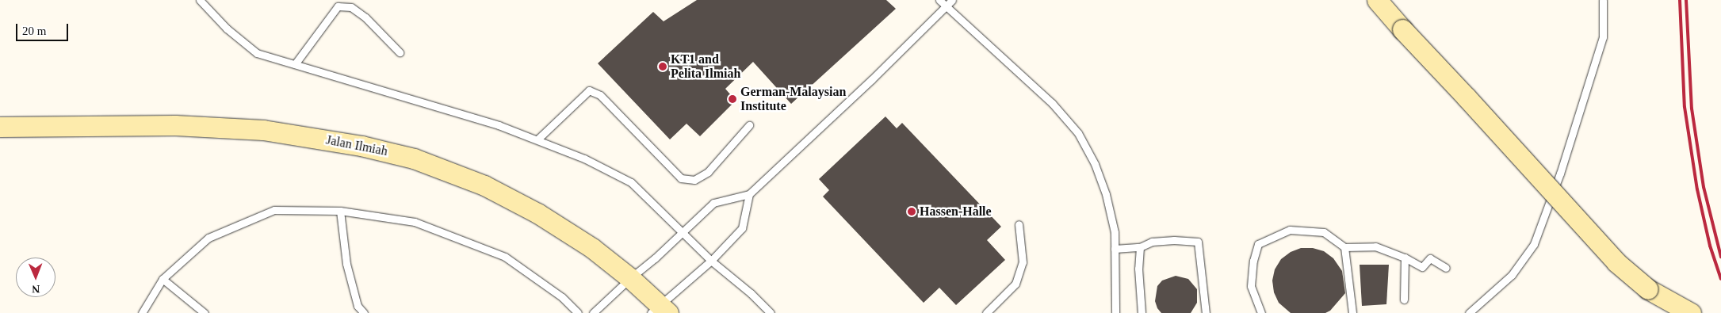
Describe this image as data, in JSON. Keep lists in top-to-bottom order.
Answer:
{
  "streets": {
    "street": ["Jalan Ilmiah"]
  },
  "places": ["KT1 and Pelita Ilmiah", "German-Malaysian Institute", "Hassen-Halle"],
  "scale_bar": "20 m",
  "north": "bottom"
}
